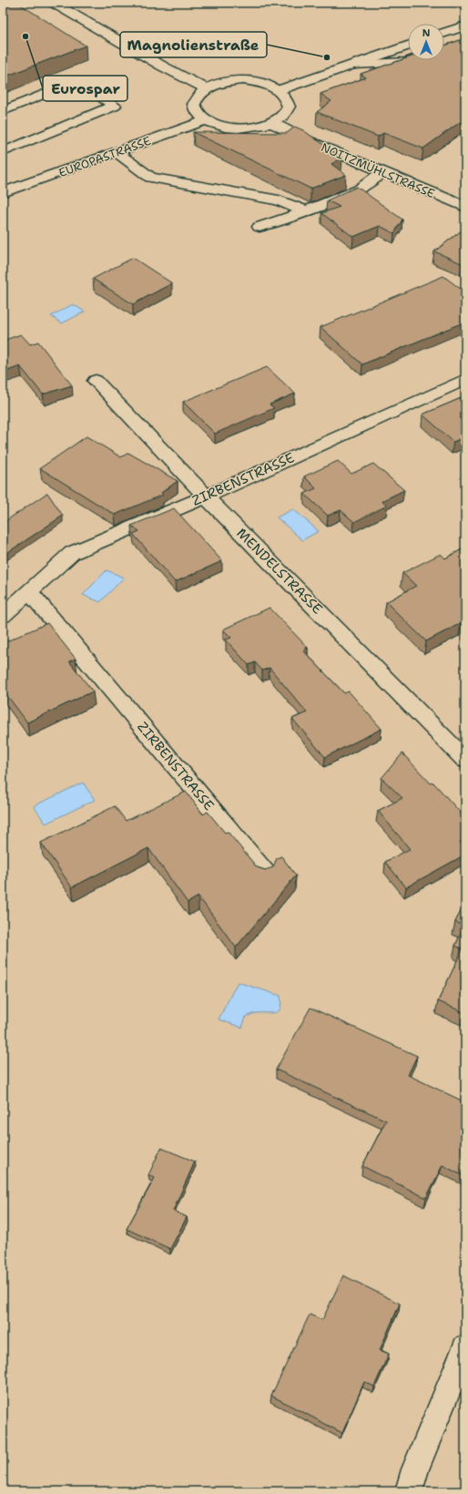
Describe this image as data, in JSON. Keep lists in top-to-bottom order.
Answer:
{
  "streets": {
    "street": [
      "EUROPASTRASSE",
      "NOITZMÜHLSTRASSE",
      "ZIRBENSTRASSE",
      "MENDELSTRASSE"
    ]
  },
  "crossings": [
    ["ZIRBENSTRASSE", "MENDELSTRASSE"]
  ],
  "places": ["Eurospar", "Magnolienstraße"],
  "north": "top"
}
